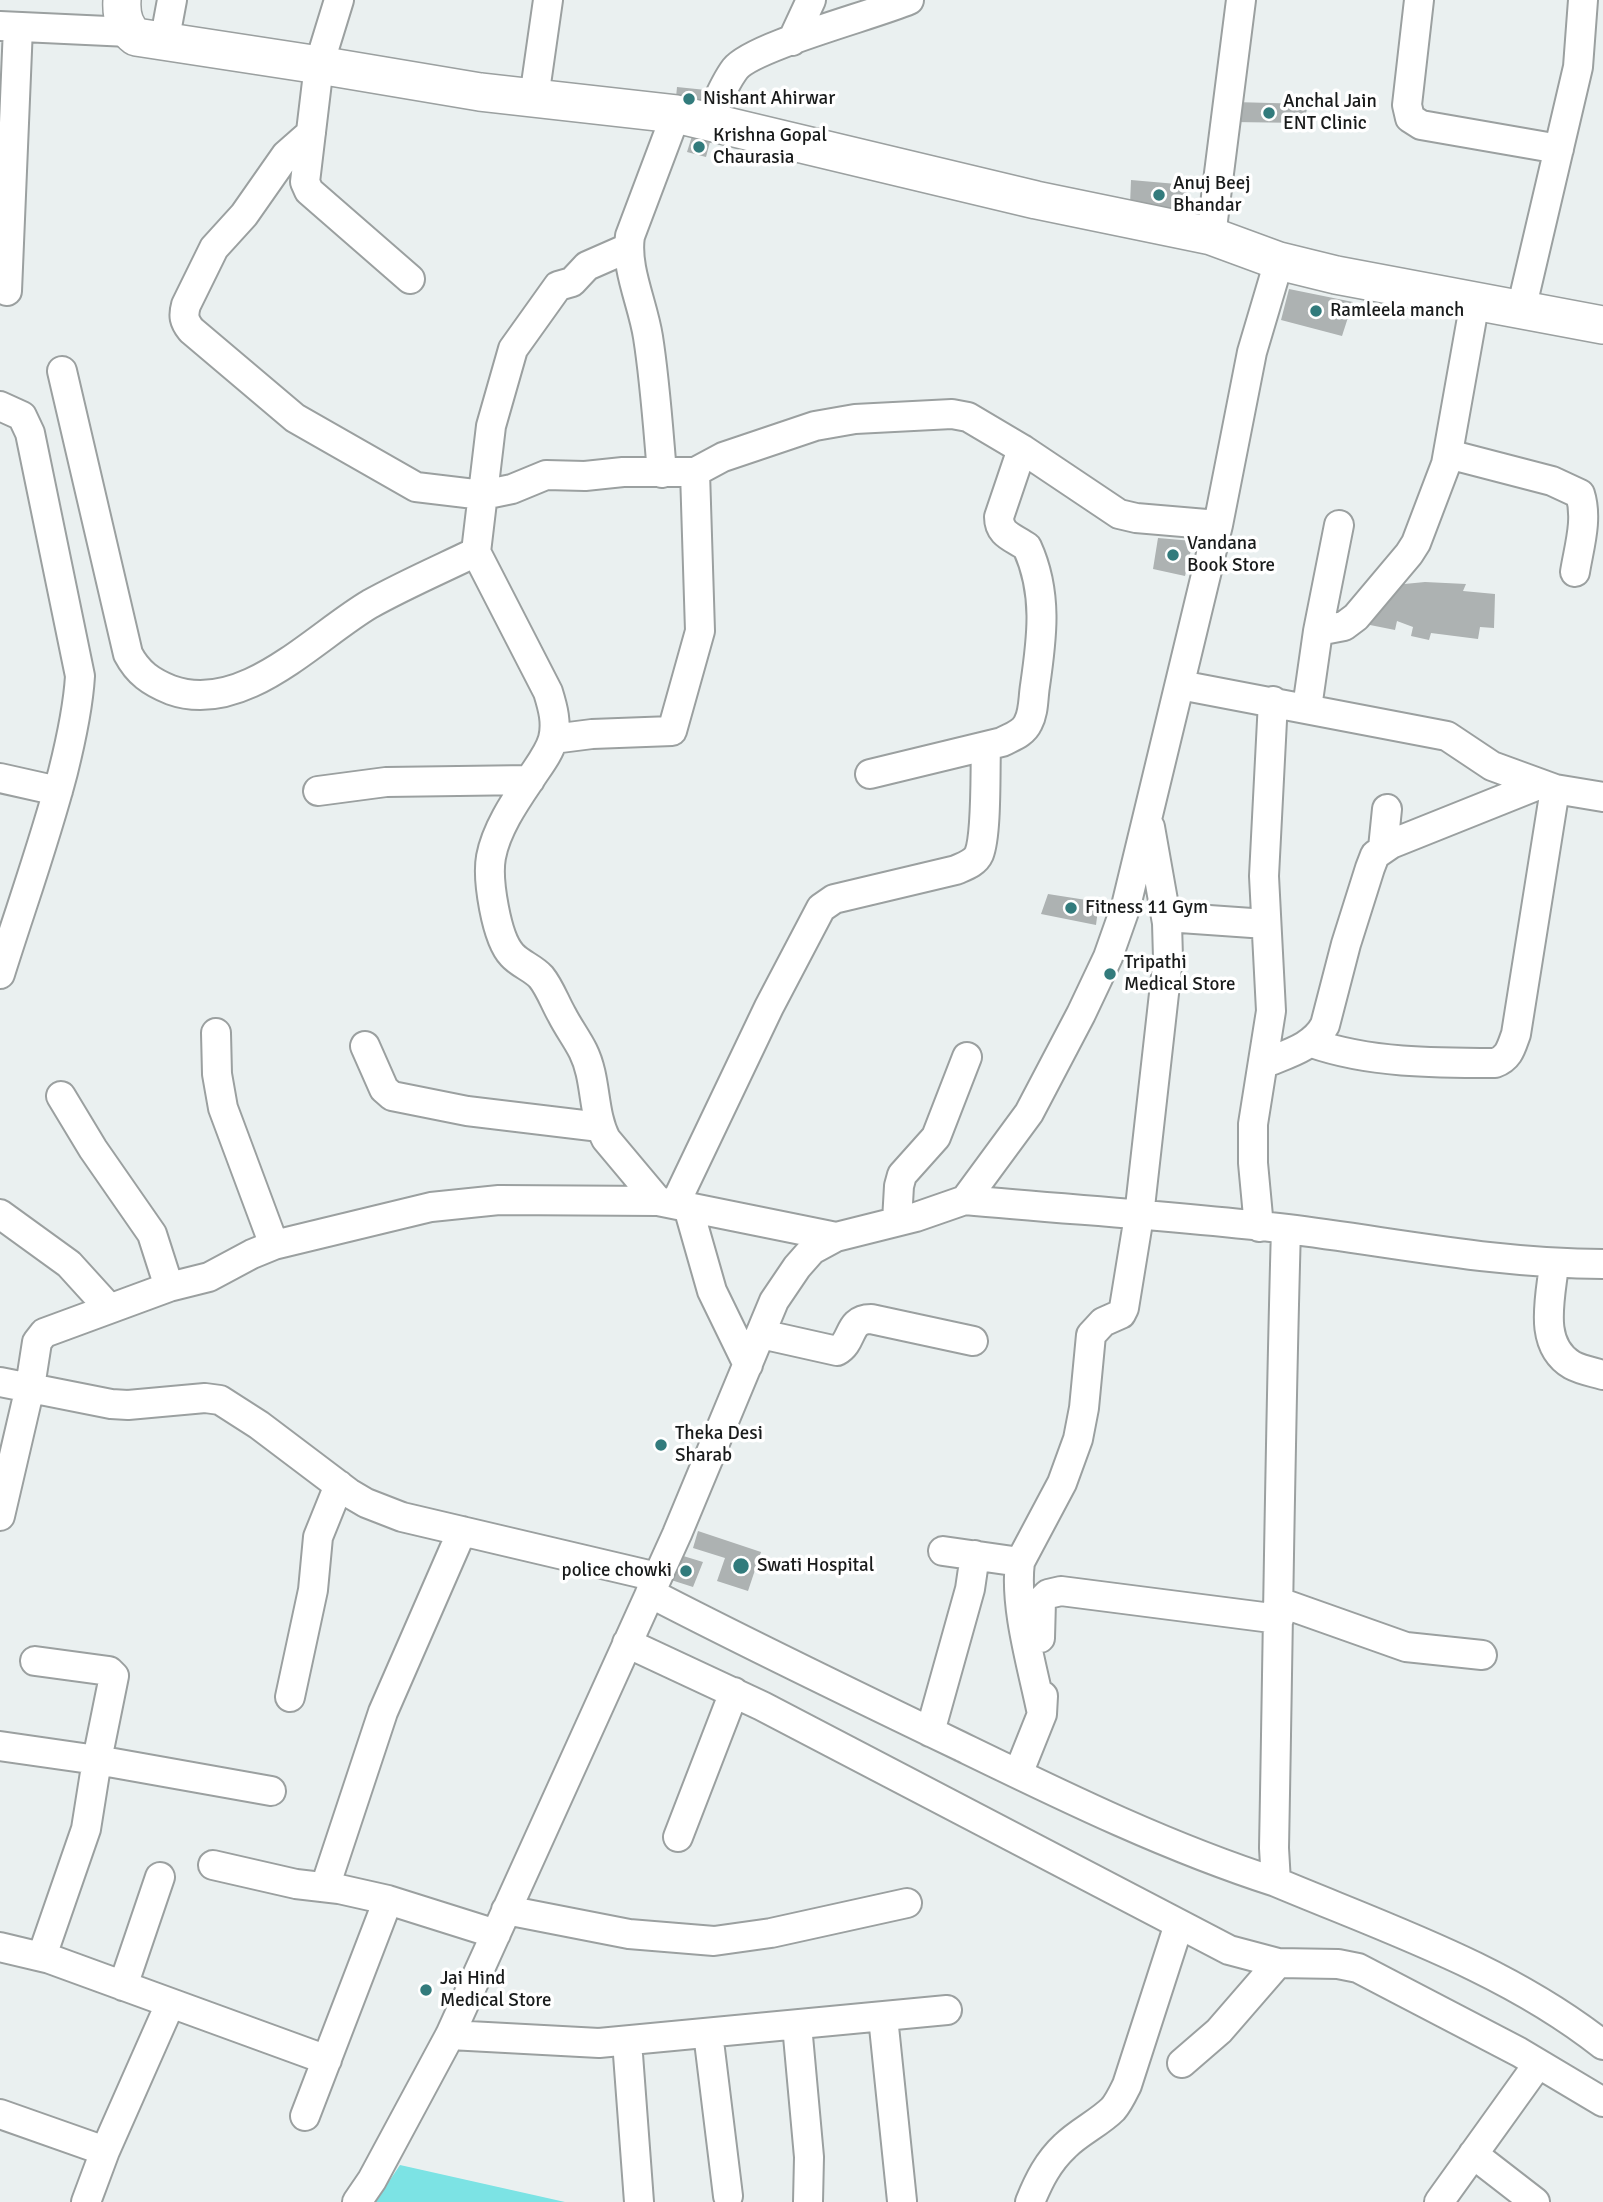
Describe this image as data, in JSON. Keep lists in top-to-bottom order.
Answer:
{
  "places": [
    "Nishant Ahirwar",
    "Anchal Jain ENT Clinic",
    "Krishna Gopal Chaurasia",
    "Anuj Beej Bhandar",
    "Ramleela manch",
    "Vandana Book Store",
    "Fitness 11 Gym",
    "Tripathi Medical Store",
    "Theka Desi Sharab",
    "Swati Hospital",
    "police chowki",
    "Jai Hind Medical Store"
  ]
}
